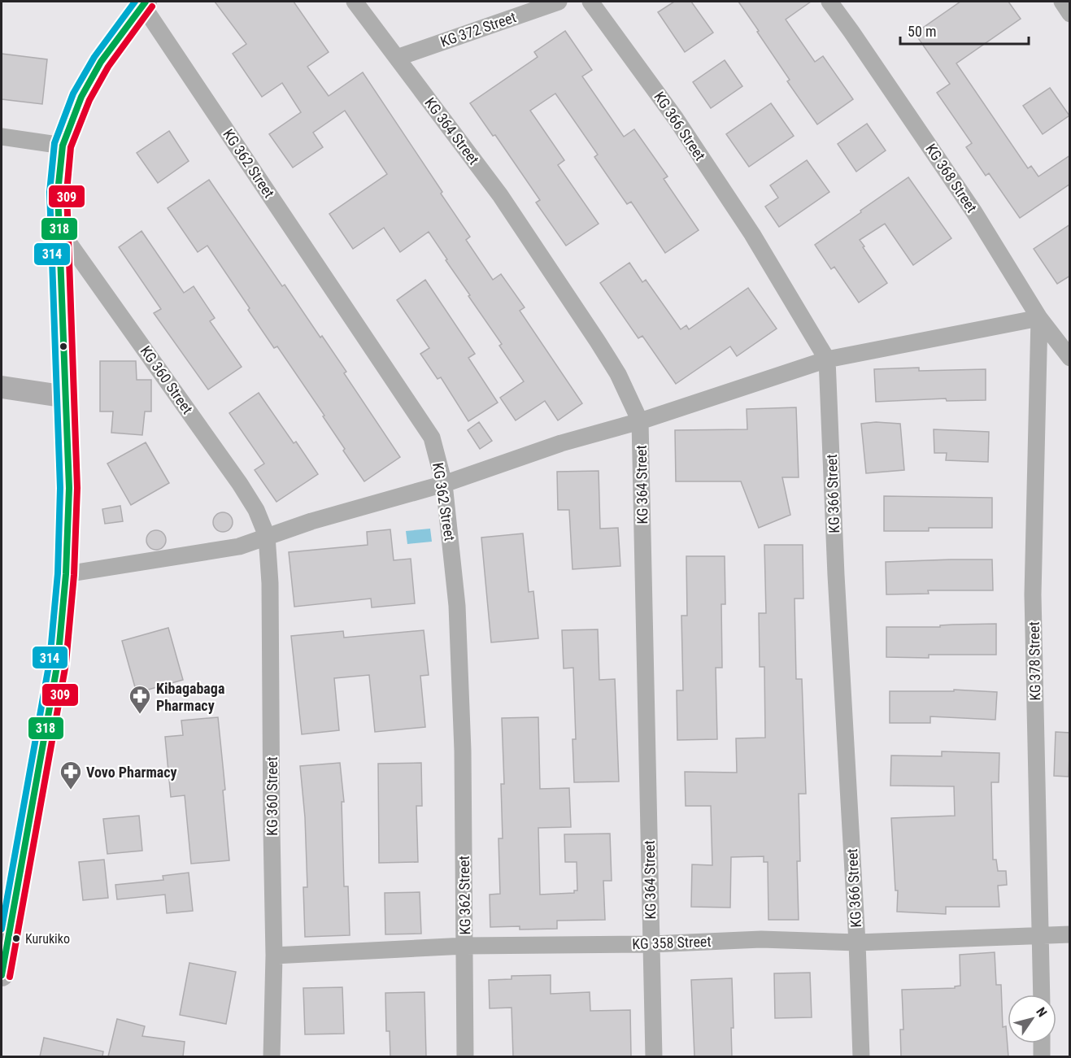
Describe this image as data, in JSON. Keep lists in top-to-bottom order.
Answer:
{
  "streets": {
    "street": [
      "KG 372 Street",
      "KG 366 Street",
      "KG 364 Street",
      "KG 362 Street",
      "KG 368 Street",
      "KG 360 Street",
      "KG 378 Street",
      "KG 358 Street"
    ]
  },
  "crossings": [
    ["KG 372 Street", "KG 364 Street"],
    ["KG 366 Street", "KG 358 Street"],
    ["KG 364 Street", "KG 358 Street"],
    ["KG 362 Street", "KG 358 Street"],
    ["KG 368 Street", "KG 378 Street"],
    ["KG 360 Street", "KG 358 Street"],
    ["KG 378 Street", "KG 358 Street"]
  ],
  "places": {
    "pharmacy": ["Kibagabaga Pharmacy", "Vovo Pharmacy"],
    "other": ["Kurukiko"]
  },
  "lines": ["transit line 318", "transit line 314", "transit line 309"],
  "scale_bar": "50 m",
  "north": "top right"
}
